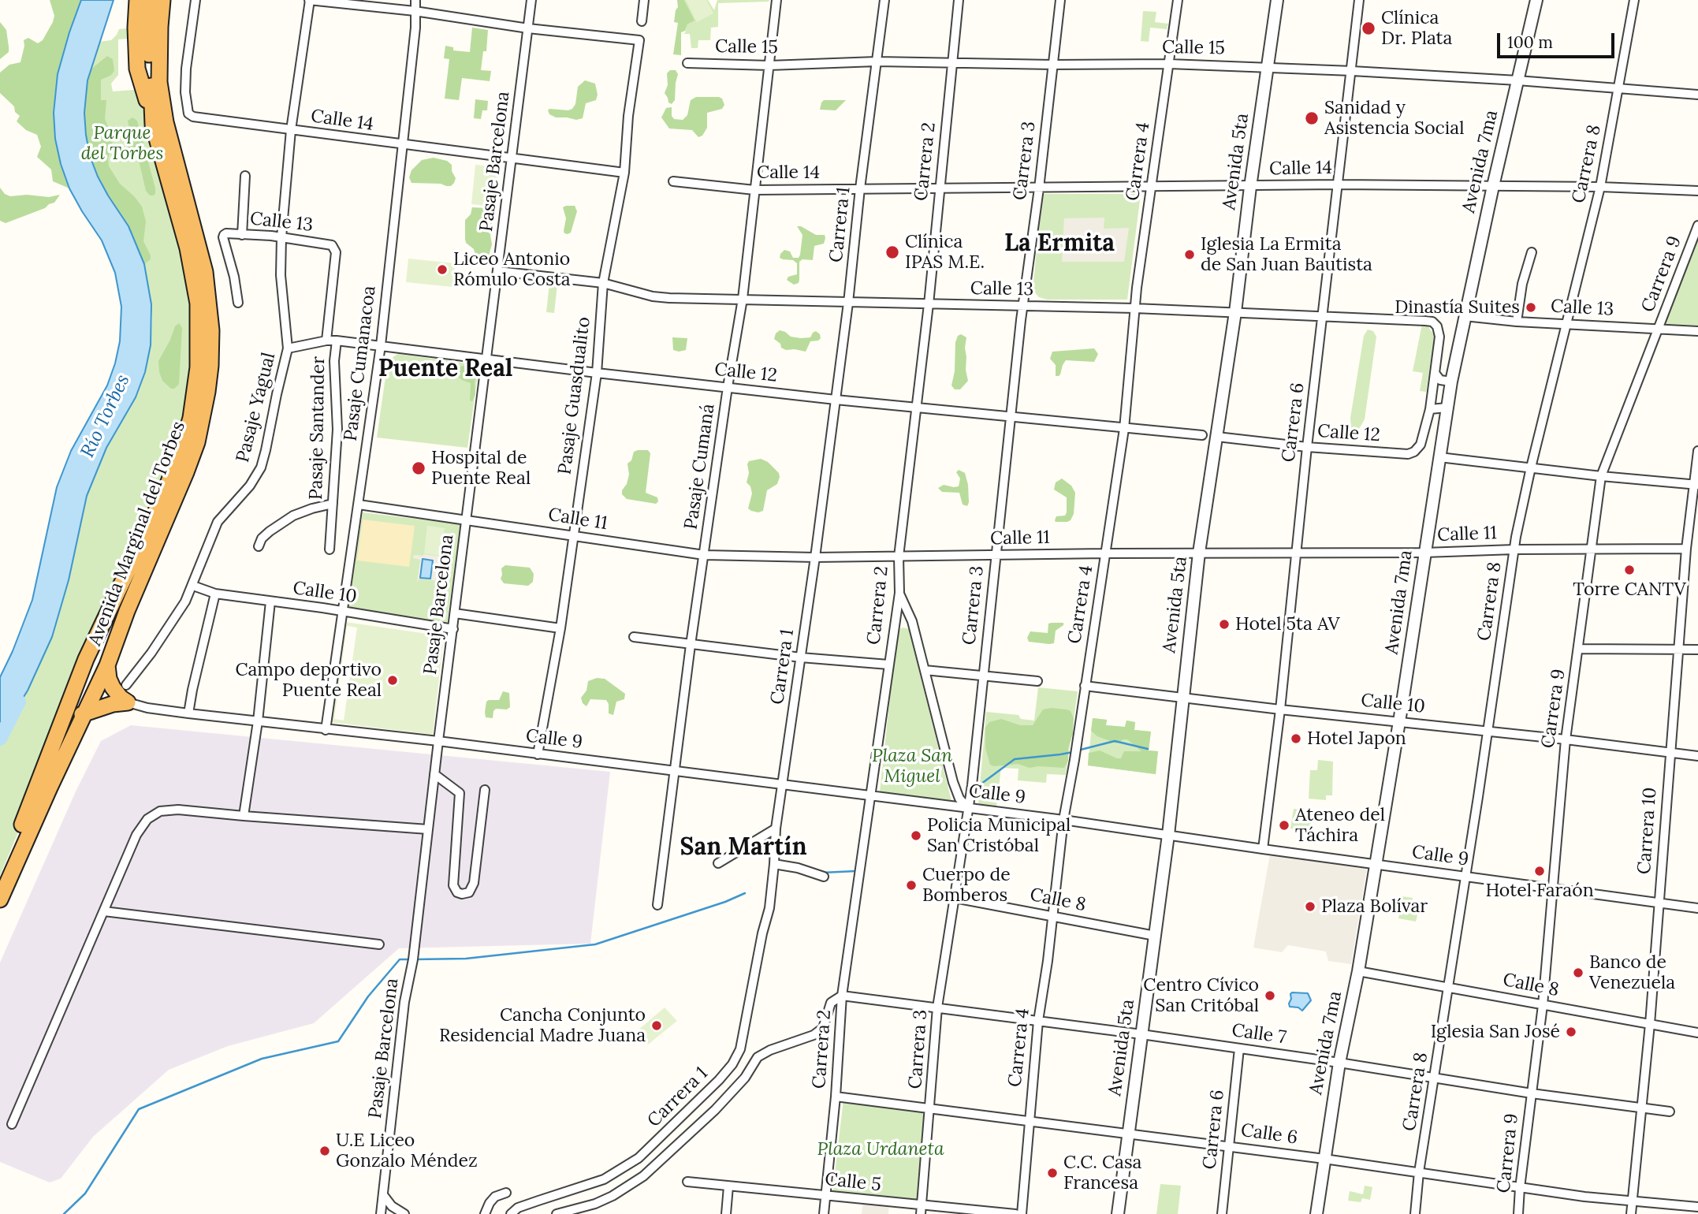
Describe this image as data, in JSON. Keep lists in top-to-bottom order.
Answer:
{
  "streets": {
    "highway": ["Avenida Marginal del Torbes"],
    "street": [
      "Calle 15",
      "Calle 14",
      "Carrera 3",
      "Pasaje Barcelona",
      "Carrera 2",
      "Carrera 4",
      "Avenida 5ta",
      "Avenida 7ma",
      "Carrera 8",
      "Calle 13",
      "Carrera 1",
      "Carrera 9",
      "Pasaje Cumanacoa",
      "Calle 12",
      "Pasaje Guasdualito",
      "Pasaje Yagual",
      "Carrera 6",
      "Pasaje Santander",
      "Pasaje Cumaná",
      "Calle 11",
      "Calle 10",
      "Calle 9",
      "Carrera 10",
      "Calle 8",
      "Calle 7",
      "Calle 6",
      "Calle 5"
    ]
  },
  "crossings": [
    ["Calle 15", "Carrera 3"],
    ["Calle 15", "Carrera 2"],
    ["Calle 15", "Carrera 4"],
    ["Calle 15", "Avenida 5ta"],
    ["Calle 15", "Avenida 7ma"],
    ["Calle 15", "Carrera 8"],
    ["Calle 15", "Carrera 1"],
    ["Calle 15", "Carrera 6"],
    ["Calle 15", "Pasaje Cumaná"],
    ["Calle 14", "Carrera 3"],
    ["Calle 14", "Pasaje Barcelona"],
    ["Calle 14", "Carrera 2"],
    ["Calle 14", "Carrera 4"],
    ["Calle 14", "Avenida 5ta"],
    ["Calle 14", "Avenida 7ma"],
    ["Calle 14", "Carrera 8"],
    ["Calle 14", "Carrera 1"],
    ["Calle 14", "Pasaje Cumanacoa"],
    ["Calle 14", "Pasaje Guasdualito"],
    ["Calle 14", "Pasaje Yagual"],
    ["Calle 14", "Carrera 6"],
    ["Calle 14", "Pasaje Cumaná"],
    ["Carrera 3", "Calle 13"],
    ["Carrera 3", "Calle 12"],
    ["Carrera 3", "Calle 11"],
    ["Carrera 3", "Calle 9"],
    ["Carrera 3", "Calle 8"],
    ["Carrera 3", "Calle 7"],
    ["Carrera 3", "Calle 6"],
    ["Carrera 3", "Calle 5"],
    ["Pasaje Barcelona", "Calle 13"],
    ["Pasaje Barcelona", "Calle 12"],
    ["Pasaje Barcelona", "Pasaje Guasdualito"],
    ["Pasaje Barcelona", "Calle 11"],
    ["Pasaje Barcelona", "Calle 10"],
    ["Pasaje Barcelona", "Calle 9"],
    ["Carrera 2", "Calle 13"],
    ["Carrera 2", "Calle 12"],
    ["Carrera 2", "Calle 11"],
    ["Carrera 2", "Calle 9"],
    ["Carrera 2", "Calle 7"],
    ["Carrera 2", "Calle 6"],
    ["Carrera 2", "Calle 5"],
    ["Carrera 4", "Calle 13"],
    ["Carrera 4", "Calle 12"],
    ["Carrera 4", "Calle 11"],
    ["Carrera 4", "Calle 10"],
    ["Carrera 4", "Calle 9"],
    ["Carrera 4", "Calle 8"],
    ["Carrera 4", "Calle 7"],
    ["Carrera 4", "Calle 6"],
    ["Avenida 5ta", "Calle 13"],
    ["Avenida 5ta", "Calle 12"],
    ["Avenida 5ta", "Calle 11"],
    ["Avenida 5ta", "Calle 10"],
    ["Avenida 5ta", "Calle 9"],
    ["Avenida 5ta", "Calle 8"],
    ["Avenida 5ta", "Calle 7"],
    ["Avenida 5ta", "Calle 6"],
    ["Avenida 7ma", "Calle 13"],
    ["Avenida 7ma", "Calle 11"],
    ["Avenida 7ma", "Calle 10"],
    ["Avenida 7ma", "Calle 9"],
    ["Avenida 7ma", "Calle 8"],
    ["Avenida 7ma", "Calle 7"],
    ["Avenida 7ma", "Calle 6"],
    ["Carrera 8", "Calle 13"],
    ["Carrera 8", "Calle 11"],
    ["Carrera 8", "Calle 10"],
    ["Carrera 8", "Calle 9"],
    ["Carrera 8", "Calle 8"],
    ["Carrera 8", "Calle 7"],
    ["Carrera 8", "Calle 6"],
    ["Calle 13", "Carrera 1"],
    ["Calle 13", "Carrera 9"],
    ["Calle 13", "Calle 12"],
    ["Calle 13", "Pasaje Guasdualito"],
    ["Calle 13", "Pasaje Yagual"],
    ["Calle 13", "Carrera 6"],
    ["Calle 13", "Pasaje Santander"],
    ["Calle 13", "Pasaje Cumaná"],
    ["Carrera 1", "Calle 12"],
    ["Carrera 1", "Calle 11"],
    ["Carrera 1", "Calle 9"],
    ["Carrera 9", "Calle 11"],
    ["Carrera 9", "Calle 10"],
    ["Carrera 9", "Calle 9"],
    ["Carrera 9", "Calle 8"],
    ["Carrera 9", "Calle 7"],
    ["Carrera 9", "Calle 6"],
    ["Pasaje Cumanacoa", "Calle 12"],
    ["Pasaje Cumanacoa", "Calle 11"],
    ["Pasaje Cumanacoa", "Calle 10"],
    ["Pasaje Cumanacoa", "Calle 9"],
    ["Calle 12", "Pasaje Guasdualito"],
    ["Calle 12", "Pasaje Yagual"],
    ["Calle 12", "Carrera 6"],
    ["Calle 12", "Pasaje Santander"],
    ["Calle 12", "Pasaje Cumaná"],
    ["Pasaje Guasdualito", "Calle 11"],
    ["Pasaje Guasdualito", "Calle 9"],
    ["Pasaje Yagual", "Calle 10"],
    ["Carrera 6", "Calle 11"],
    ["Carrera 6", "Calle 10"],
    ["Carrera 6", "Calle 9"],
    ["Carrera 6", "Calle 7"],
    ["Carrera 6", "Calle 6"],
    ["Pasaje Cumaná", "Calle 11"],
    ["Pasaje Cumaná", "Calle 9"],
    ["Calle 11", "Carrera 10"],
    ["Calle 10", "Carrera 10"],
    ["Calle 9", "Carrera 10"],
    ["Carrera 10", "Calle 8"],
    ["Carrera 10", "Calle 7"],
    ["Carrera 10", "Calle 6"]
  ],
  "districts": ["La Ermita", "Puente Real", "San Martín"],
  "water": ["Río Torbes"],
  "parks": ["Parque del Torbes", "Plaza San Miguel", "Plaza Urdaneta"],
  "places": [
    "Clínica Dr. Plata",
    "Sanidad y Asistencia Social",
    "Clínica IPAS M.E.",
    "Iglesia La Ermita de San Juan Bautista",
    "Liceo Antonio Rómulo Costa",
    "Dinastía Suites",
    "Hospital de Puente Real",
    "Torre CANTV",
    "Hotel 5ta AV",
    "Campo deportivo Puente Real",
    "Hotel Japon",
    "Ateneo del Táchira",
    "Policia Municipal San Cristóbal",
    "Hotel Faraón",
    "Cuerpo de Bomberos",
    "Plaza Bolívar",
    "Banco de Venezuela",
    "Centro Cívico San Critóbal",
    "Cancha Conjunto Residencial Madre Juana",
    "Iglesia San José",
    "U.E Liceo Gonzalo Méndez",
    "C.C. Casa Francesa"
  ],
  "scale_bar": "100 m"
}
